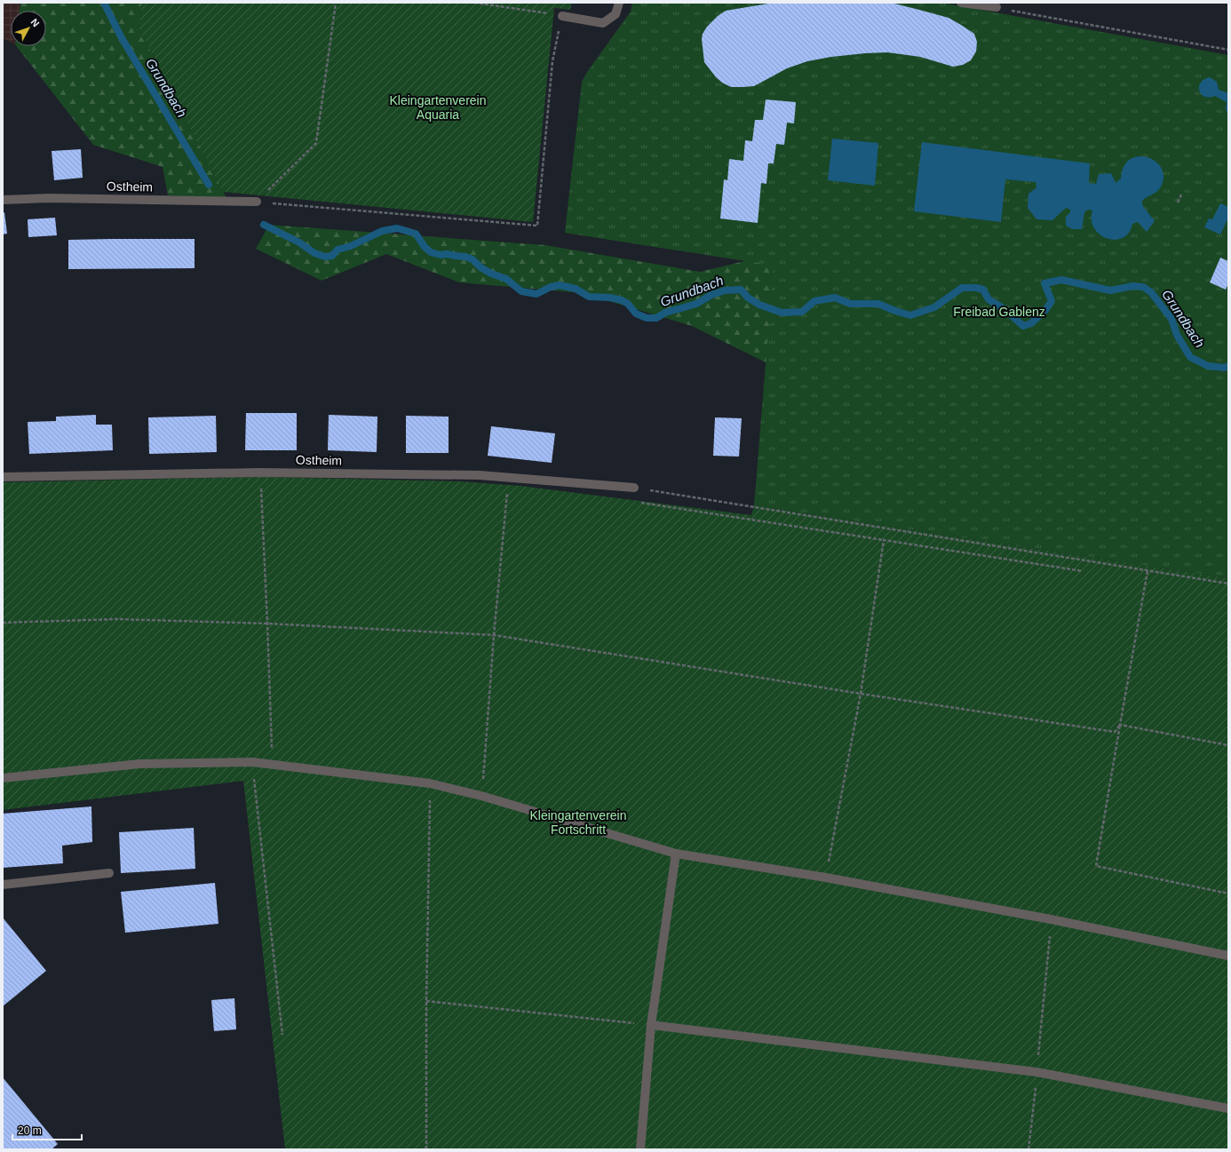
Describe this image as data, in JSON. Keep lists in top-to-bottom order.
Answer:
{
  "streets": {
    "street": ["Ostheim"]
  },
  "water": ["Grundbach"],
  "parks": ["Kleingartenverein Aquaria", "Freibad Gablenz", "Kleingartenverein Fortschritt"],
  "scale_bar": "20 m",
  "north": "top right"
}
